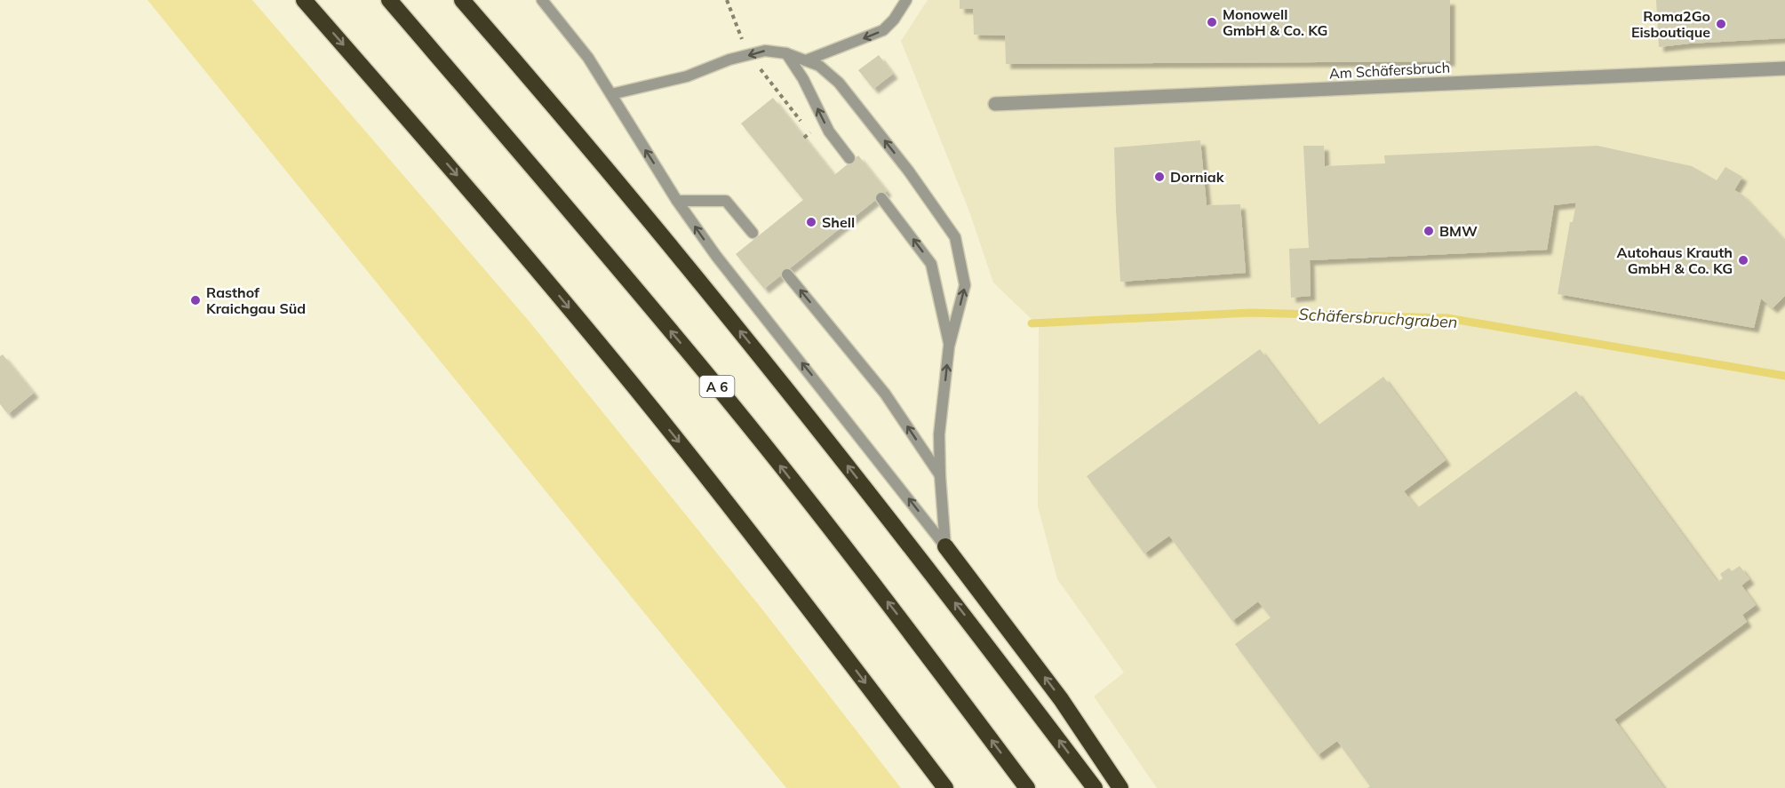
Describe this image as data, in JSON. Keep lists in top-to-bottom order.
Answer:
{
  "streets": {
    "highway": ["A 6"],
    "street": ["Am Schäfersbruch"]
  },
  "water": ["Schäfersbruchgraben"],
  "places": [
    "Monowell GmbH & Co. KG",
    "Roma2Go Eisboutique",
    "Dorniak",
    "Shell",
    "BMW",
    "Autohaus Krauth GmbH & Co. KG",
    "Rasthof Kraichgau Süd"
  ]
}
